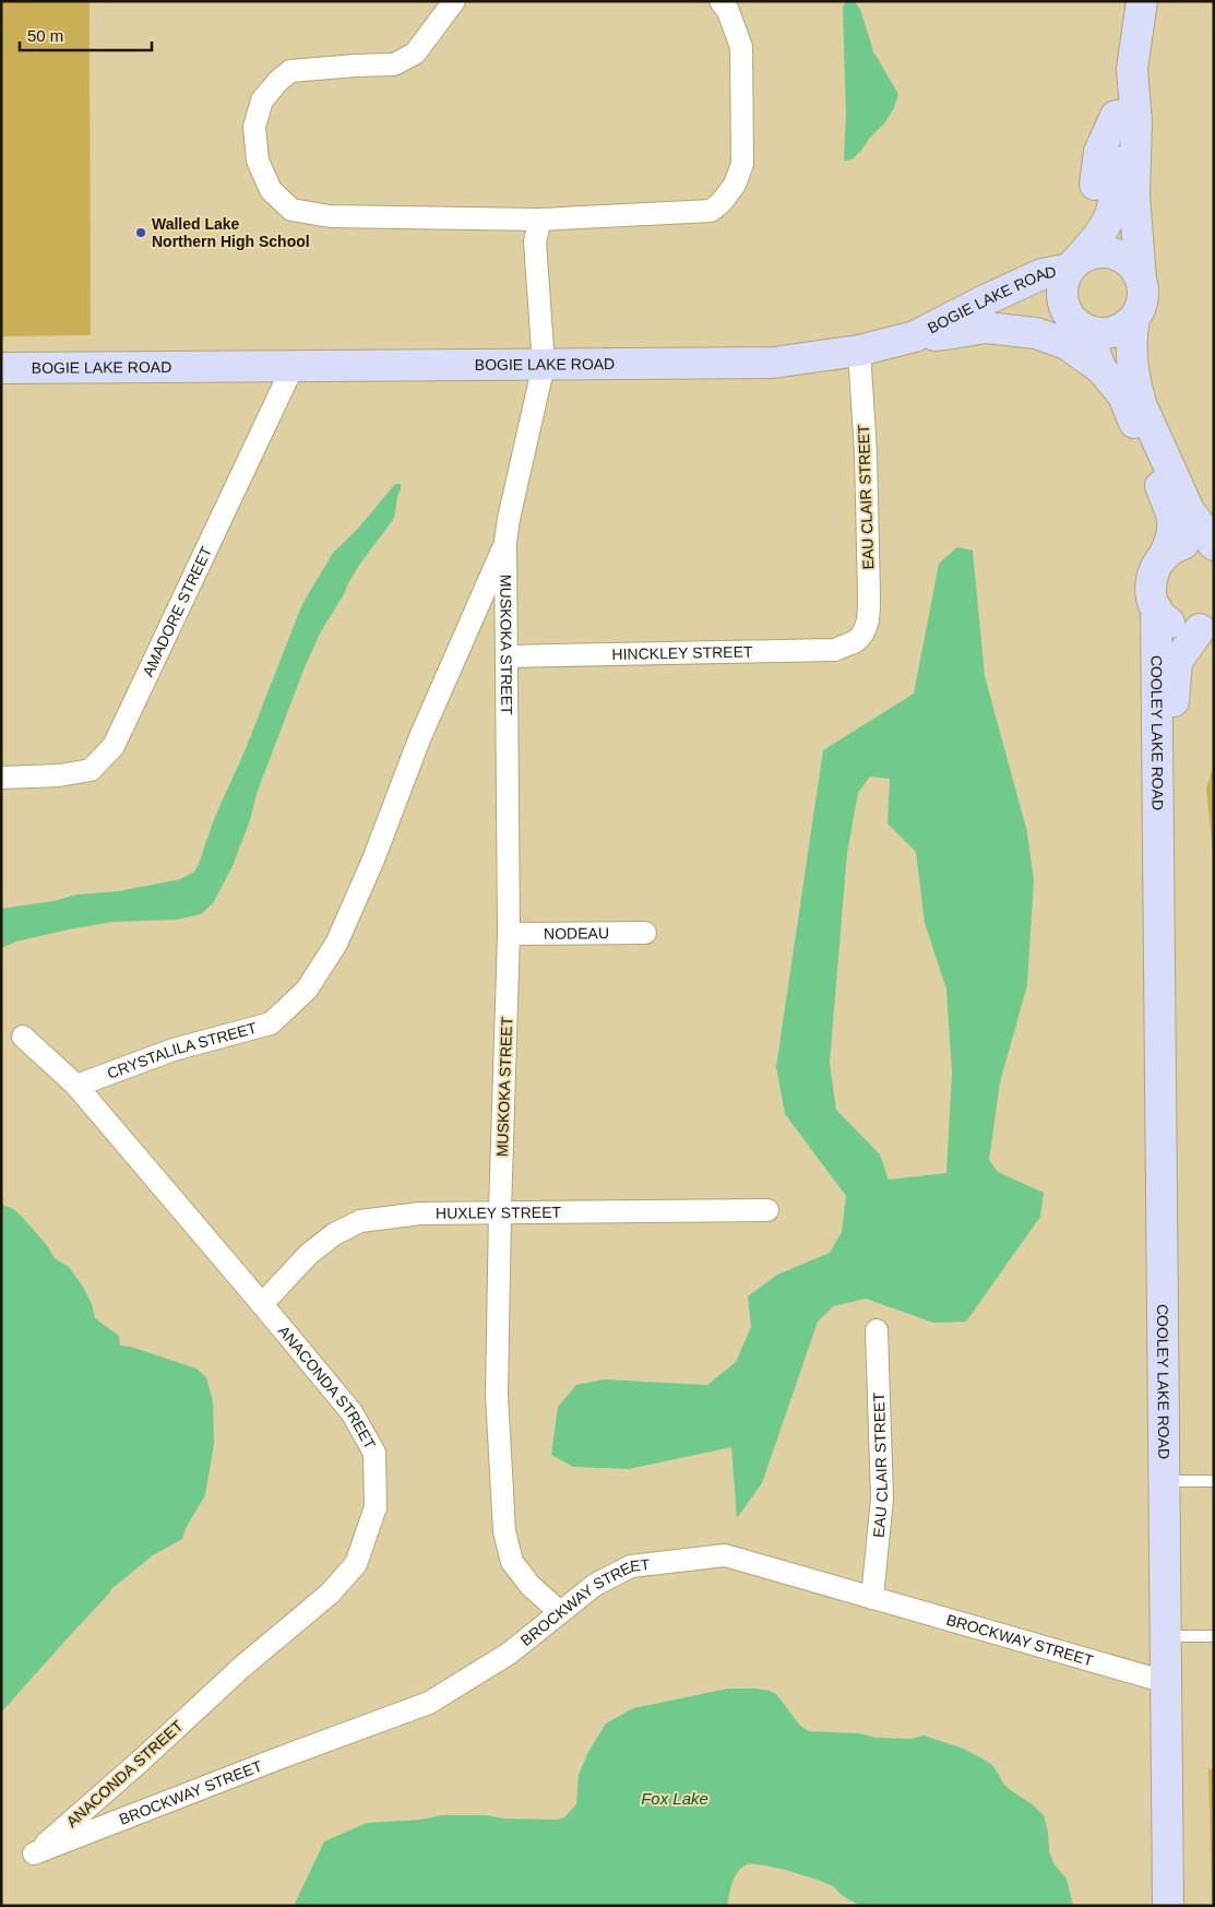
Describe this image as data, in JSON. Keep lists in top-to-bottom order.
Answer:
{
  "streets": {
    "main road": ["BOGIE LAKE ROAD", "COOLEY LAKE ROAD"],
    "street": [
      "EAU CLAIR STREET",
      "AMADORE STREET",
      "MUSKOKA STREET",
      "HINCKLEY STREET",
      "NODEAU",
      "CRYSTALILA STREET",
      "HUXLEY STREET",
      "ANACONDA STREET",
      "BROCKWAY STREET"
    ]
  },
  "crossings": [
    ["BOGIE LAKE ROAD", "EAU CLAIR STREET"],
    ["BOGIE LAKE ROAD", "AMADORE STREET"],
    ["BOGIE LAKE ROAD", "MUSKOKA STREET"],
    ["EAU CLAIR STREET", "HINCKLEY STREET"],
    ["EAU CLAIR STREET", "BROCKWAY STREET"],
    ["MUSKOKA STREET", "HINCKLEY STREET"],
    ["MUSKOKA STREET", "NODEAU"],
    ["MUSKOKA STREET", "CRYSTALILA STREET"],
    ["MUSKOKA STREET", "HUXLEY STREET"],
    ["MUSKOKA STREET", "BROCKWAY STREET"],
    ["COOLEY LAKE ROAD", "BROCKWAY STREET"],
    ["CRYSTALILA STREET", "ANACONDA STREET"],
    ["HUXLEY STREET", "ANACONDA STREET"],
    ["ANACONDA STREET", "BROCKWAY STREET"]
  ],
  "water": ["Fox Lake"],
  "places": ["Walled Lake Northern High School"],
  "scale_bar": "50 m"
}
